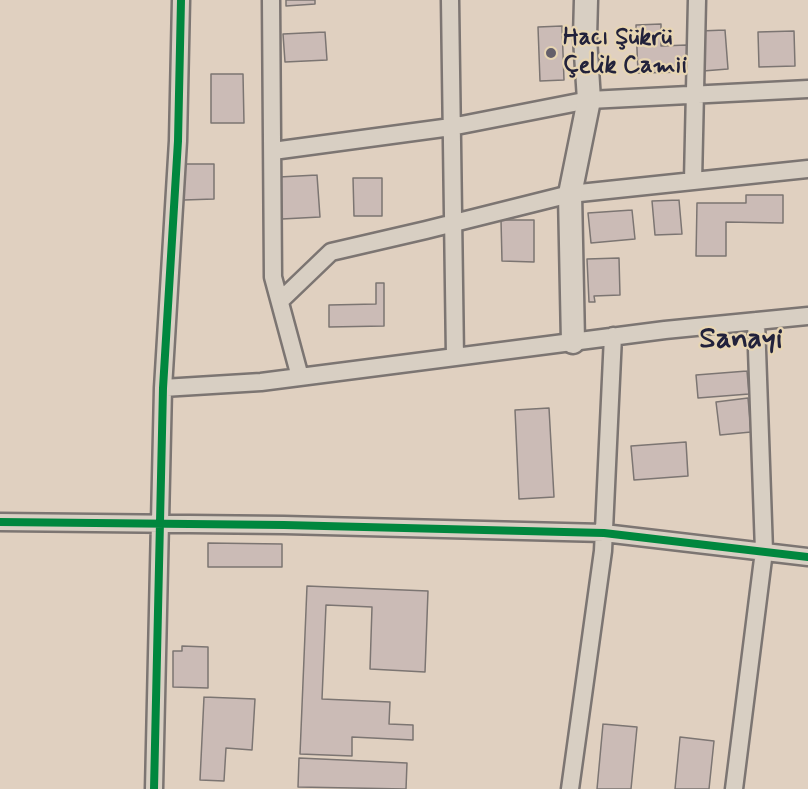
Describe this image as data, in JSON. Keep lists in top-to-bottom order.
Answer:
{
  "districts": ["Sanayi"],
  "places": ["Hacı Şükrü Çelik Camii"]
}
